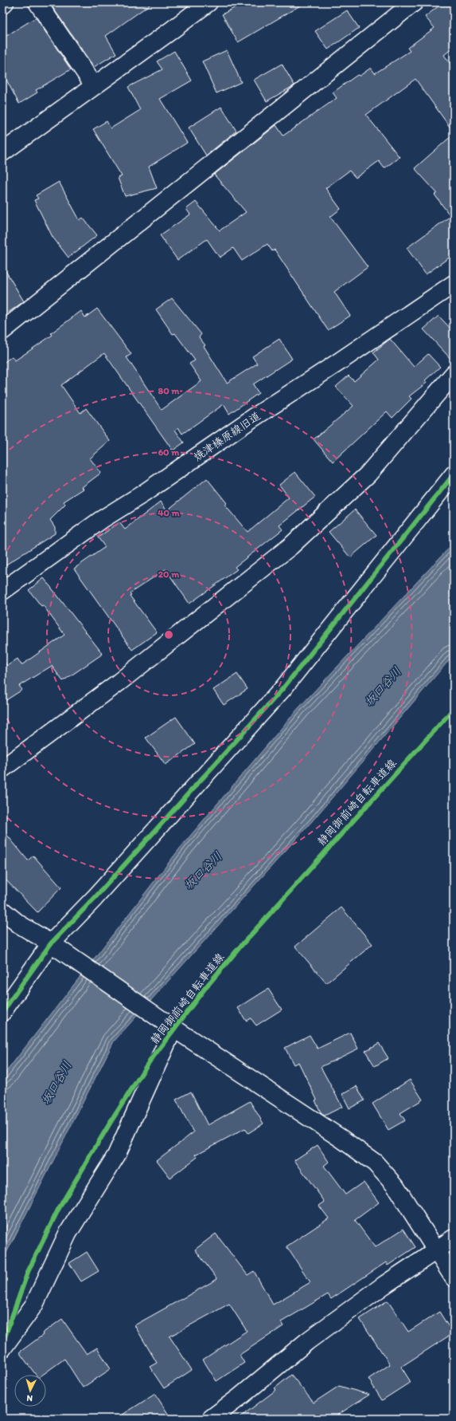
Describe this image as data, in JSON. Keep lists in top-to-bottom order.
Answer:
{
  "streets": {
    "street": ["焼津榛原線旧道"],
    "cycle path": ["静岡御前崎自転車道線"]
  },
  "water": ["坂口谷川"],
  "north": "bottom",
  "rings": [
    "80 m",
    "60 m",
    "40 m",
    "20 m"
  ]
}
